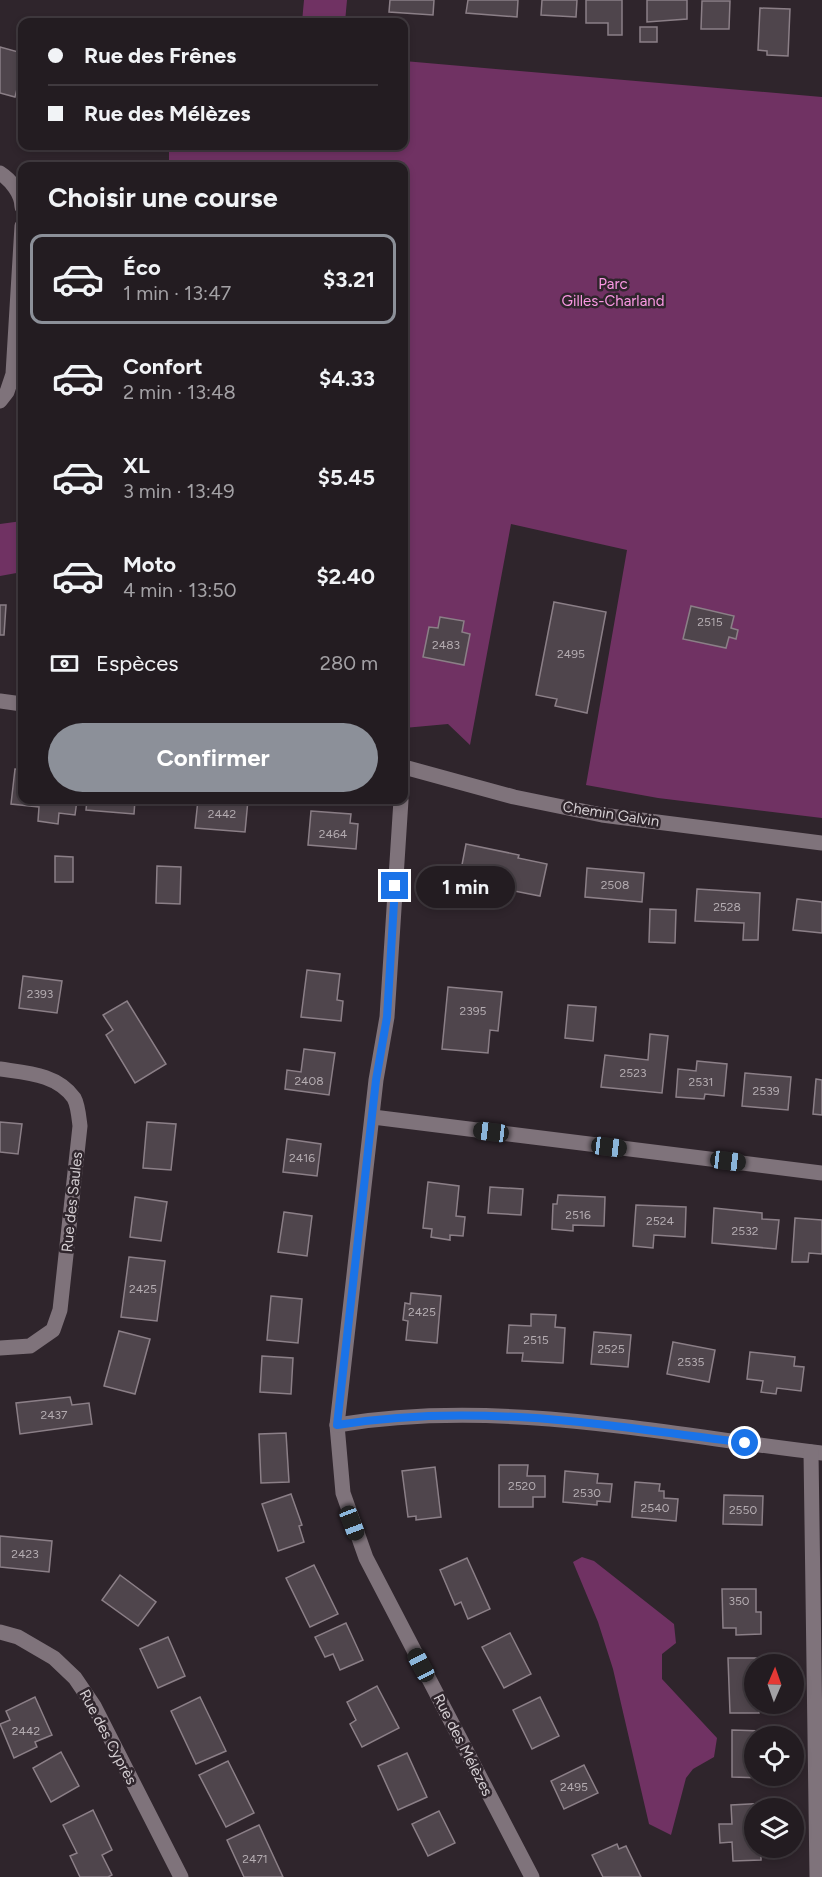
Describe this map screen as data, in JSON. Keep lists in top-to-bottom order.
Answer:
{
  "streets": {
    "street": [
      "Chemin Galvin",
      "Rue des Saules",
      "Rue des Cyprès",
      "Rue des Mélèzes"
    ]
  },
  "parks": ["Parc Gilles-Charland"],
  "house_numbers": [
    "2515",
    "2483",
    "2495",
    "2442",
    "2464",
    "2508",
    "2528",
    "2393",
    "2395",
    "2523",
    "2408",
    "2531",
    "2539",
    "2416",
    "2516",
    "2524",
    "2532",
    "2425",
    "2425",
    "2515",
    "2525",
    "2535",
    "2437",
    "2520",
    "2530",
    "2540",
    "2550",
    "2423",
    "350",
    "2442",
    "2495",
    "2471"
  ],
  "north": "top",
  "page": {
    "banner": ["Rue des Frênes", "Rue des Mélèzes"],
    "heading": "Choisir une course",
    "list": [
      {
        "name": "Éco",
        "note": "1 min · 13:47",
        "value": "$3.21"
      },
      {
        "name": "Confort",
        "note": "2 min · 13:48",
        "value": "$4.33"
      },
      {
        "name": "XL",
        "note": "3 min · 13:49",
        "value": "$5.45"
      },
      {
        "name": "Moto",
        "note": "4 min · 13:50",
        "value": "$2.40"
      }
    ],
    "pay": ["Espèces", "280 m"],
    "buttons": "Confirmer",
    "bubble": "1 min"
  }
}
